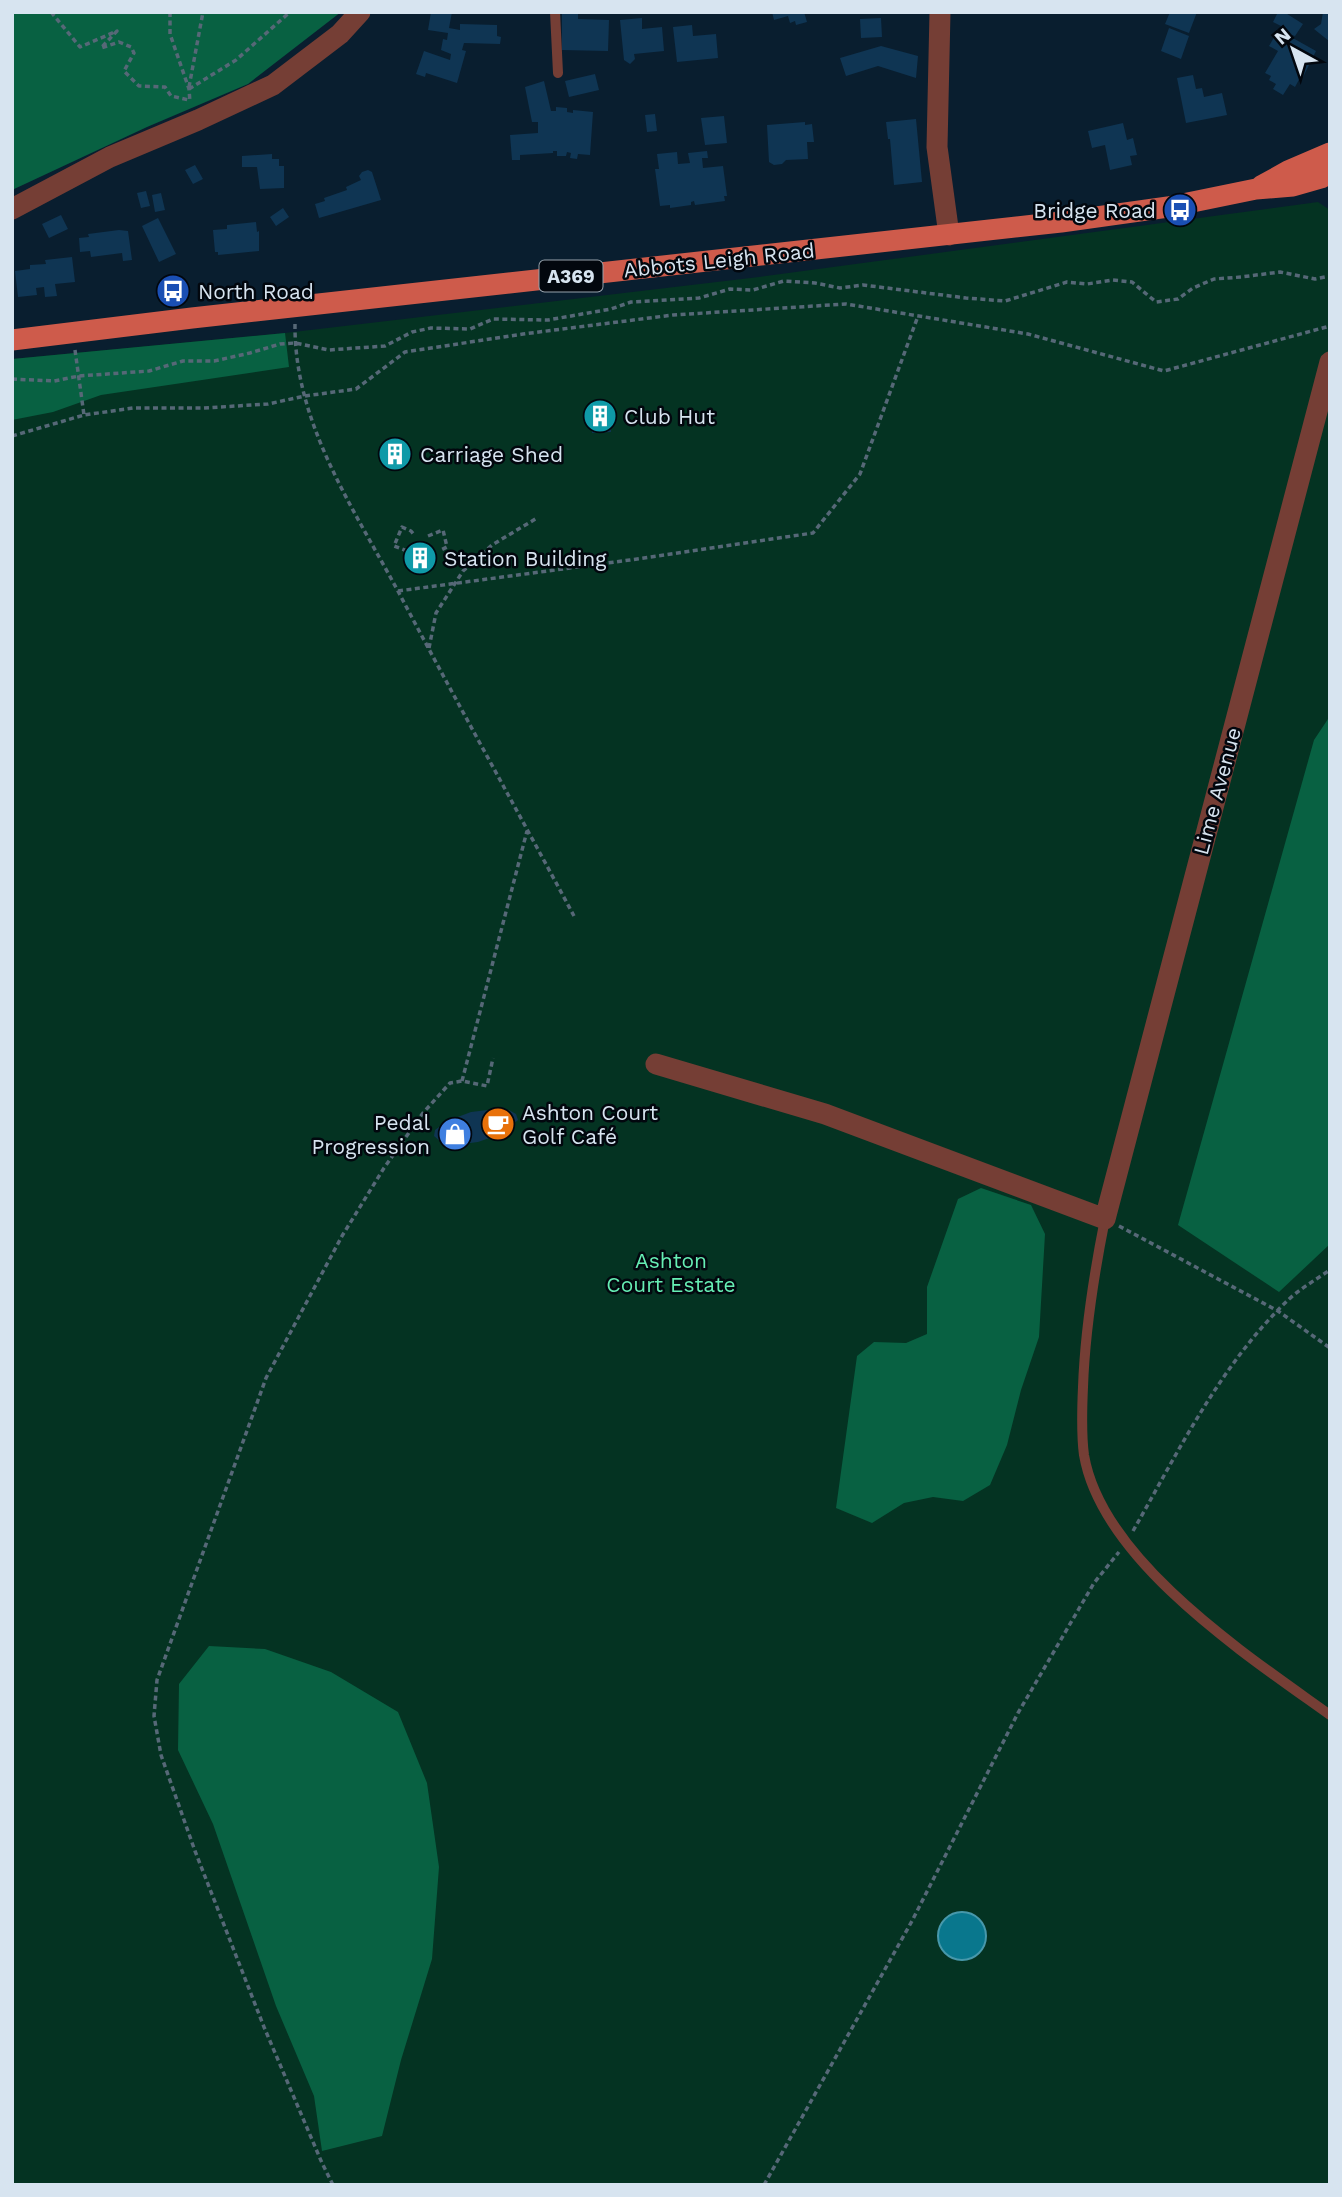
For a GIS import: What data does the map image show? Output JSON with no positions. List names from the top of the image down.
{
  "streets": {
    "main road": ["Abbots Leigh Road", "A369"],
    "street": ["Lime Avenue"]
  },
  "parks": ["Ashton Court Estate"],
  "places": {
    "bus stop": ["Bridge Road", "North Road"],
    "building": ["Club Hut", "Carriage Shed", "Station Building"],
    "cafe": ["Ashton Court Golf Café"],
    "shop": ["Pedal Progression"]
  },
  "north": "top left"
}
